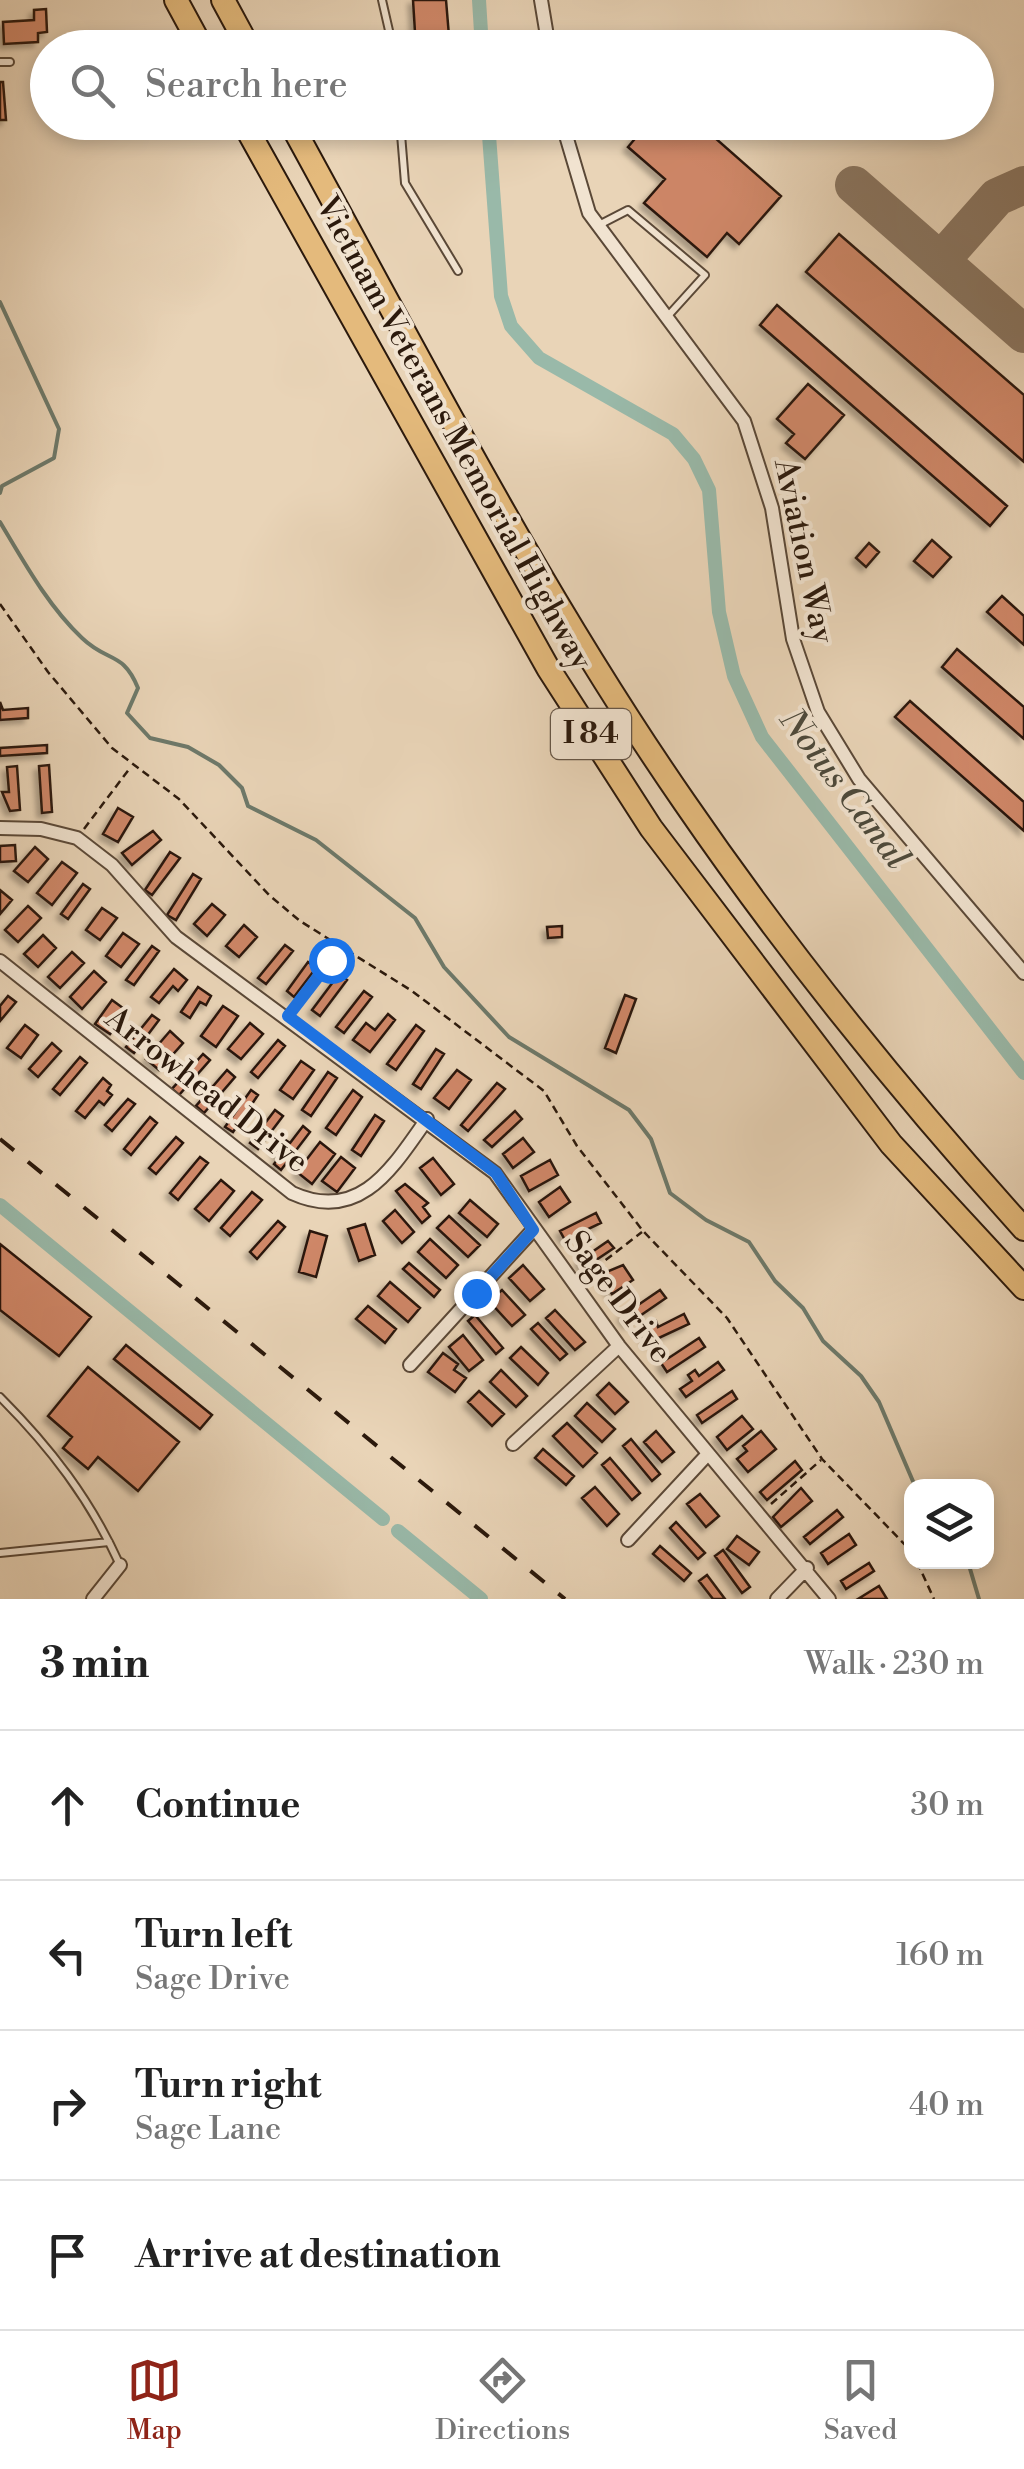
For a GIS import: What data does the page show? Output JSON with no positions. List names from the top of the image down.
{
  "streets": {
    "highway": ["Vietnam Veterans Memorial Highway", "I 84"],
    "street": ["Aviation Way", "Arrowhead Drive", "Sage Drive"]
  },
  "crossings": [
    ["Arrowhead Drive", "Sage Drive"]
  ],
  "water": ["Notus Canal"],
  "page": {
    "search": "Search here",
    "heading": ["3 min", "Walk · 230 m"],
    "list": [
      ["Continue", "30 m"],
      ["Turn left", "Sage Drive", "160 m"],
      ["Turn right", "Sage Lane", "40 m"],
      "Arrive at destination"
    ],
    "nav": ["Map", "Directions", "Saved"]
  }
}
